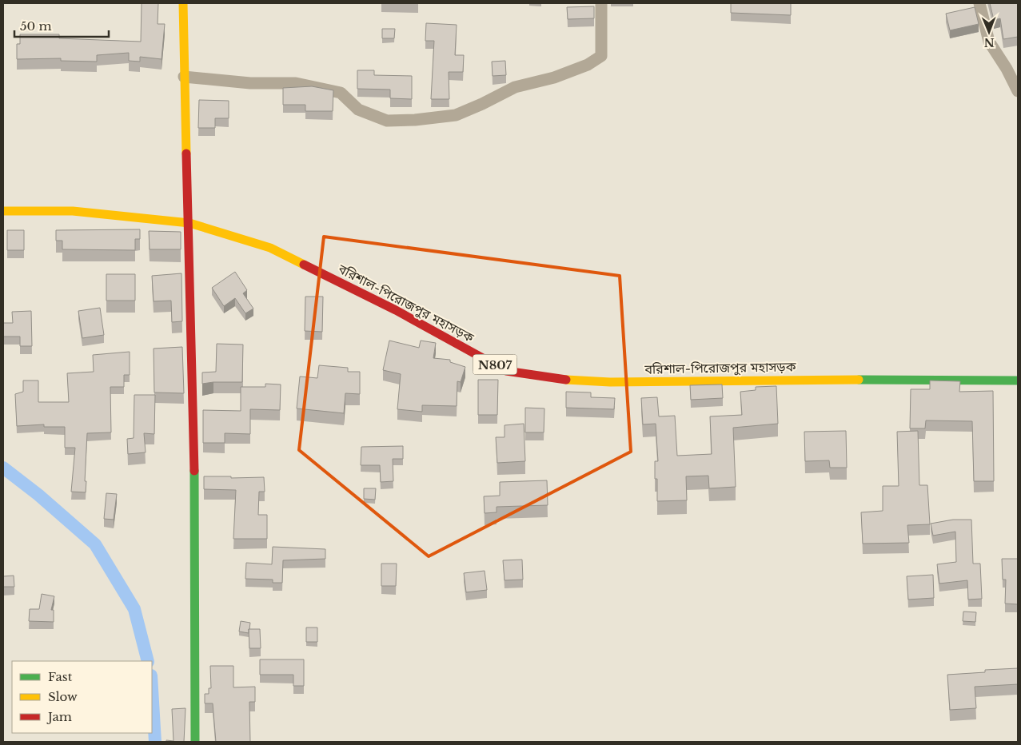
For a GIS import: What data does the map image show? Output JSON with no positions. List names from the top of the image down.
{
  "streets": {
    "main road": ["বরিশাল-পিরোজপুর মহাসড়ক", "N807"]
  },
  "legend": ["Fast", "Slow", "Jam"],
  "scale_bar": "50 m",
  "north": "bottom"
}
